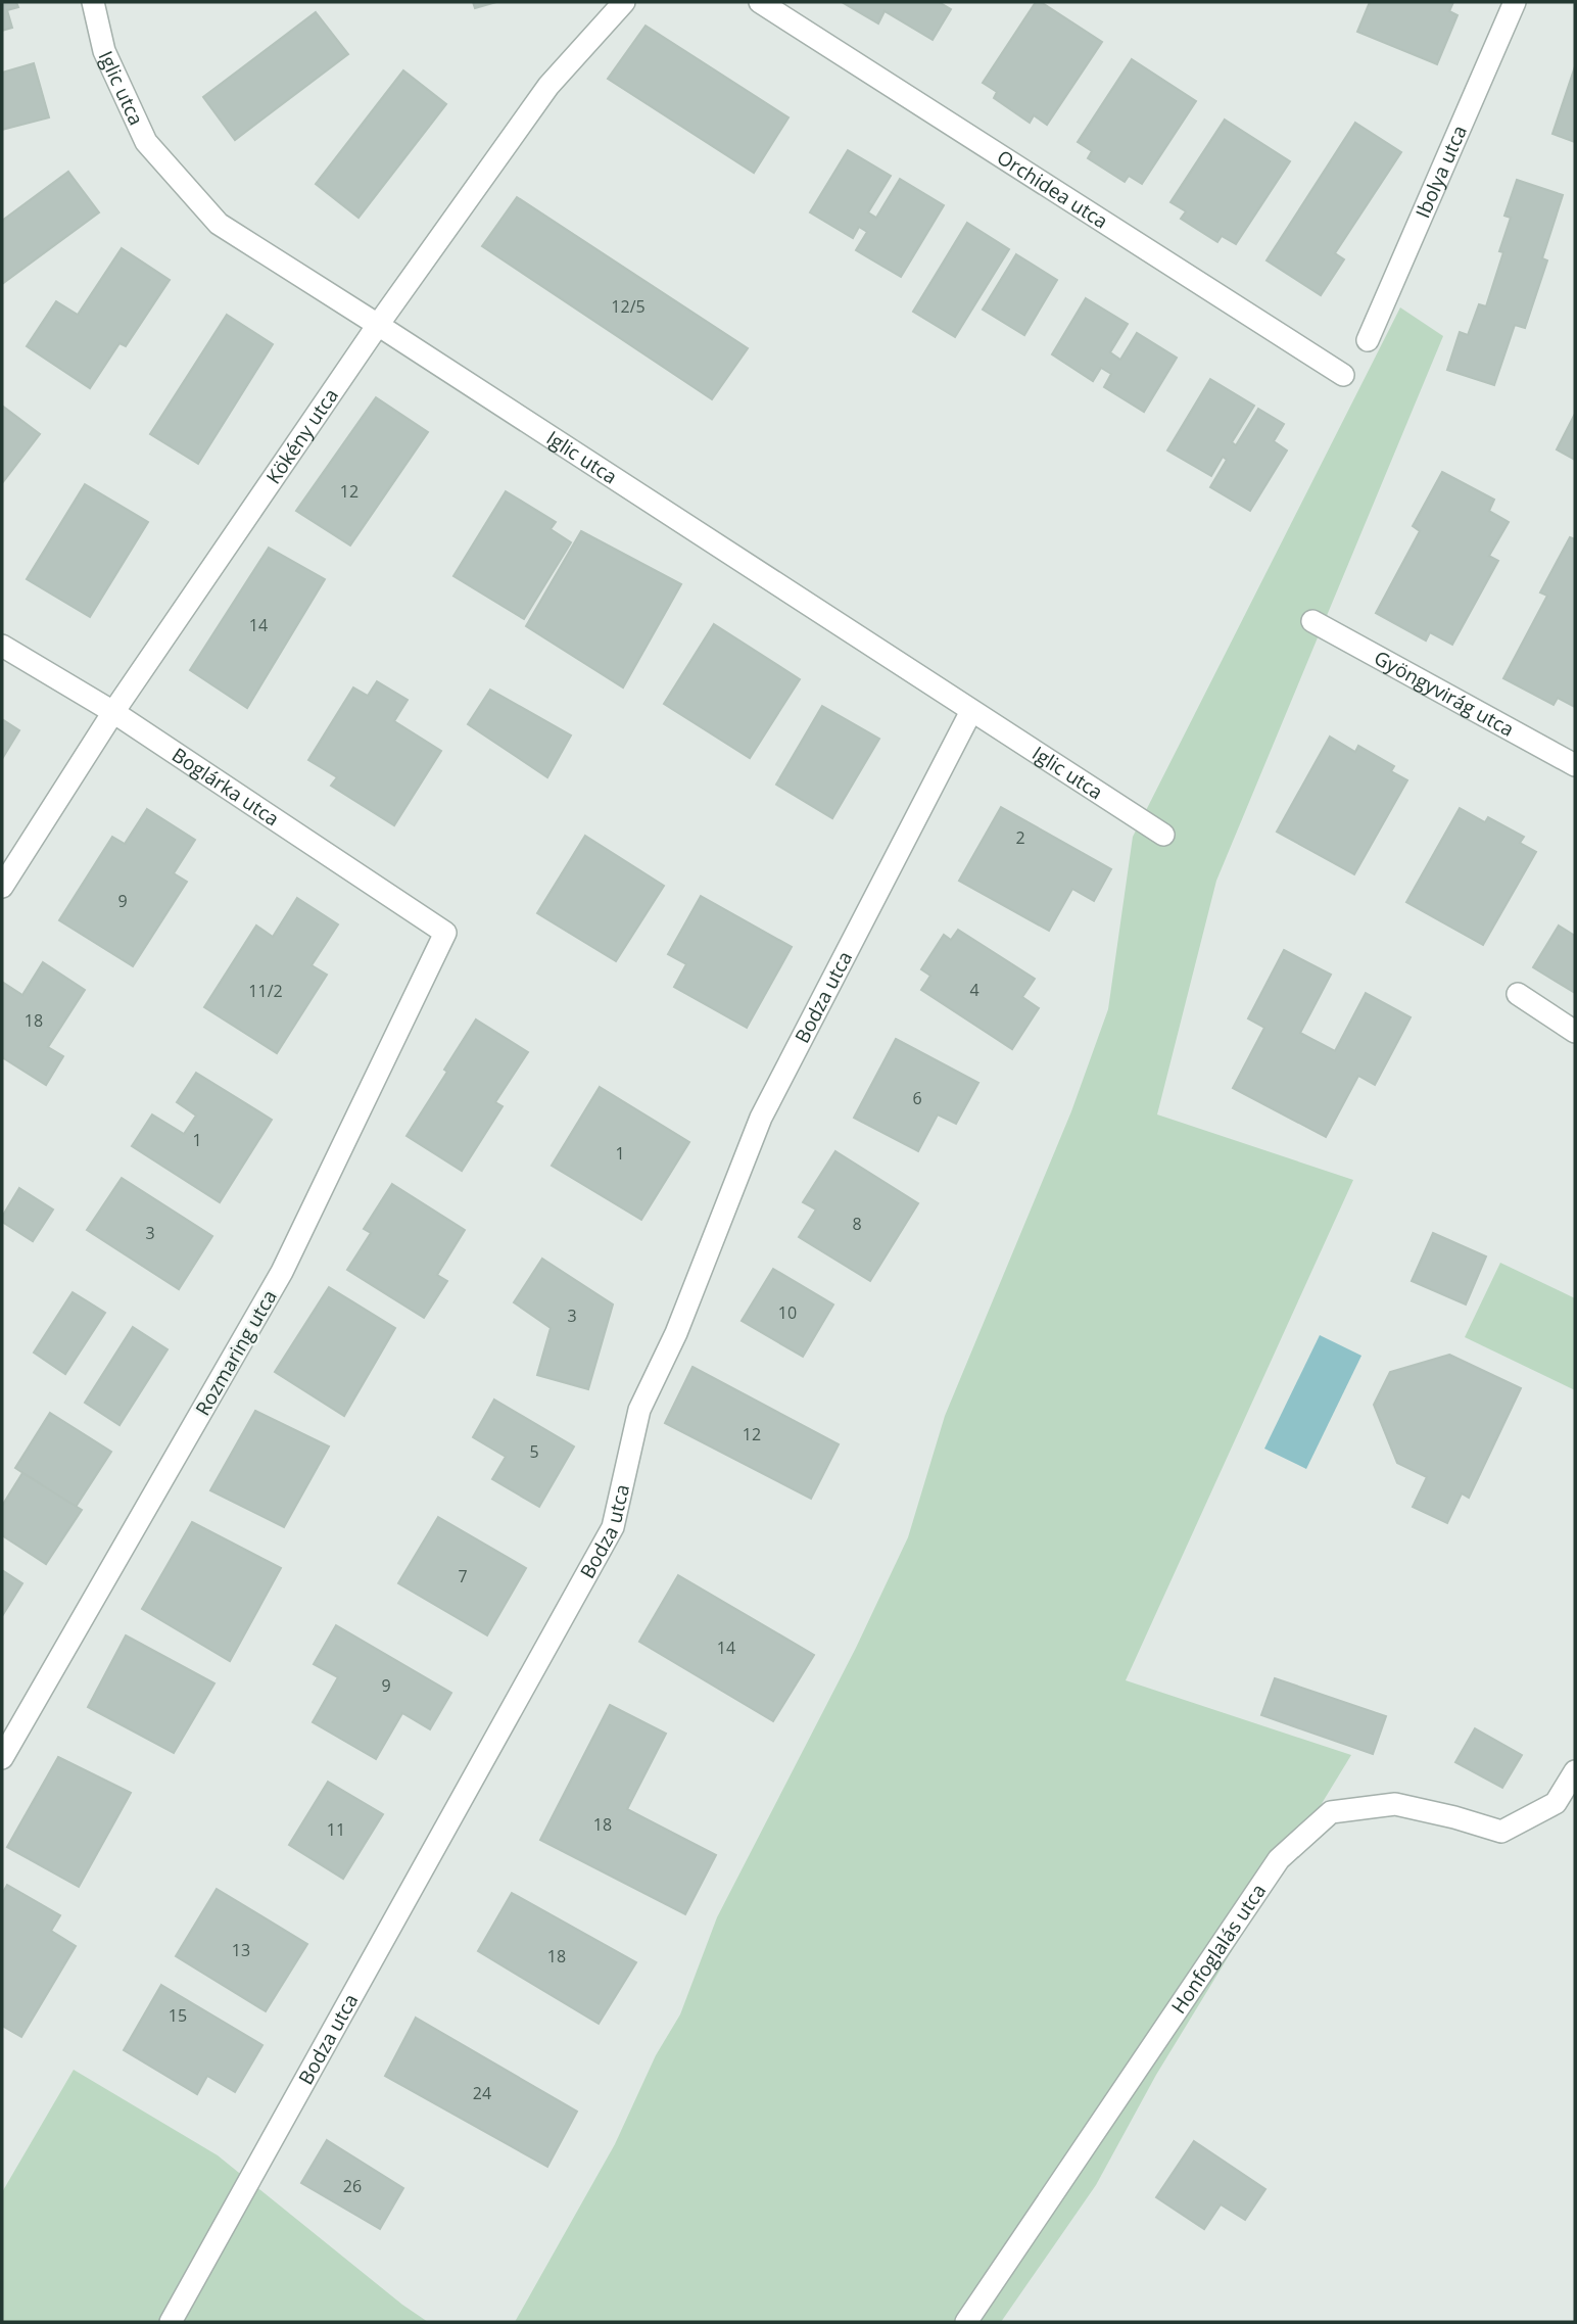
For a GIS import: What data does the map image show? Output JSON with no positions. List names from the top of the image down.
{
  "streets": {
    "street": [
      "Iglic utca",
      "Ibolya utca",
      "Orchidea utca",
      "Kökény utca",
      "Gyöngyvirág utca",
      "Boglárka utca",
      "Bodza utca",
      "Rozmaring utca",
      "Honfoglalás utca"
    ]
  },
  "crossings": [
    ["Iglic utca", "Kökény utca"],
    ["Iglic utca", "Bodza utca"],
    ["Kökény utca", "Boglárka utca"],
    ["Boglárka utca", "Rozmaring utca"]
  ],
  "house_numbers": [
    "12/5",
    "12",
    "14",
    "2",
    "9",
    "4",
    "11/2",
    "18",
    "6",
    "1",
    "1",
    "8",
    "3",
    "10",
    "3",
    "12",
    "5",
    "7",
    "14",
    "9",
    "18",
    "11",
    "13",
    "18",
    "15",
    "24",
    "26"
  ]
}
